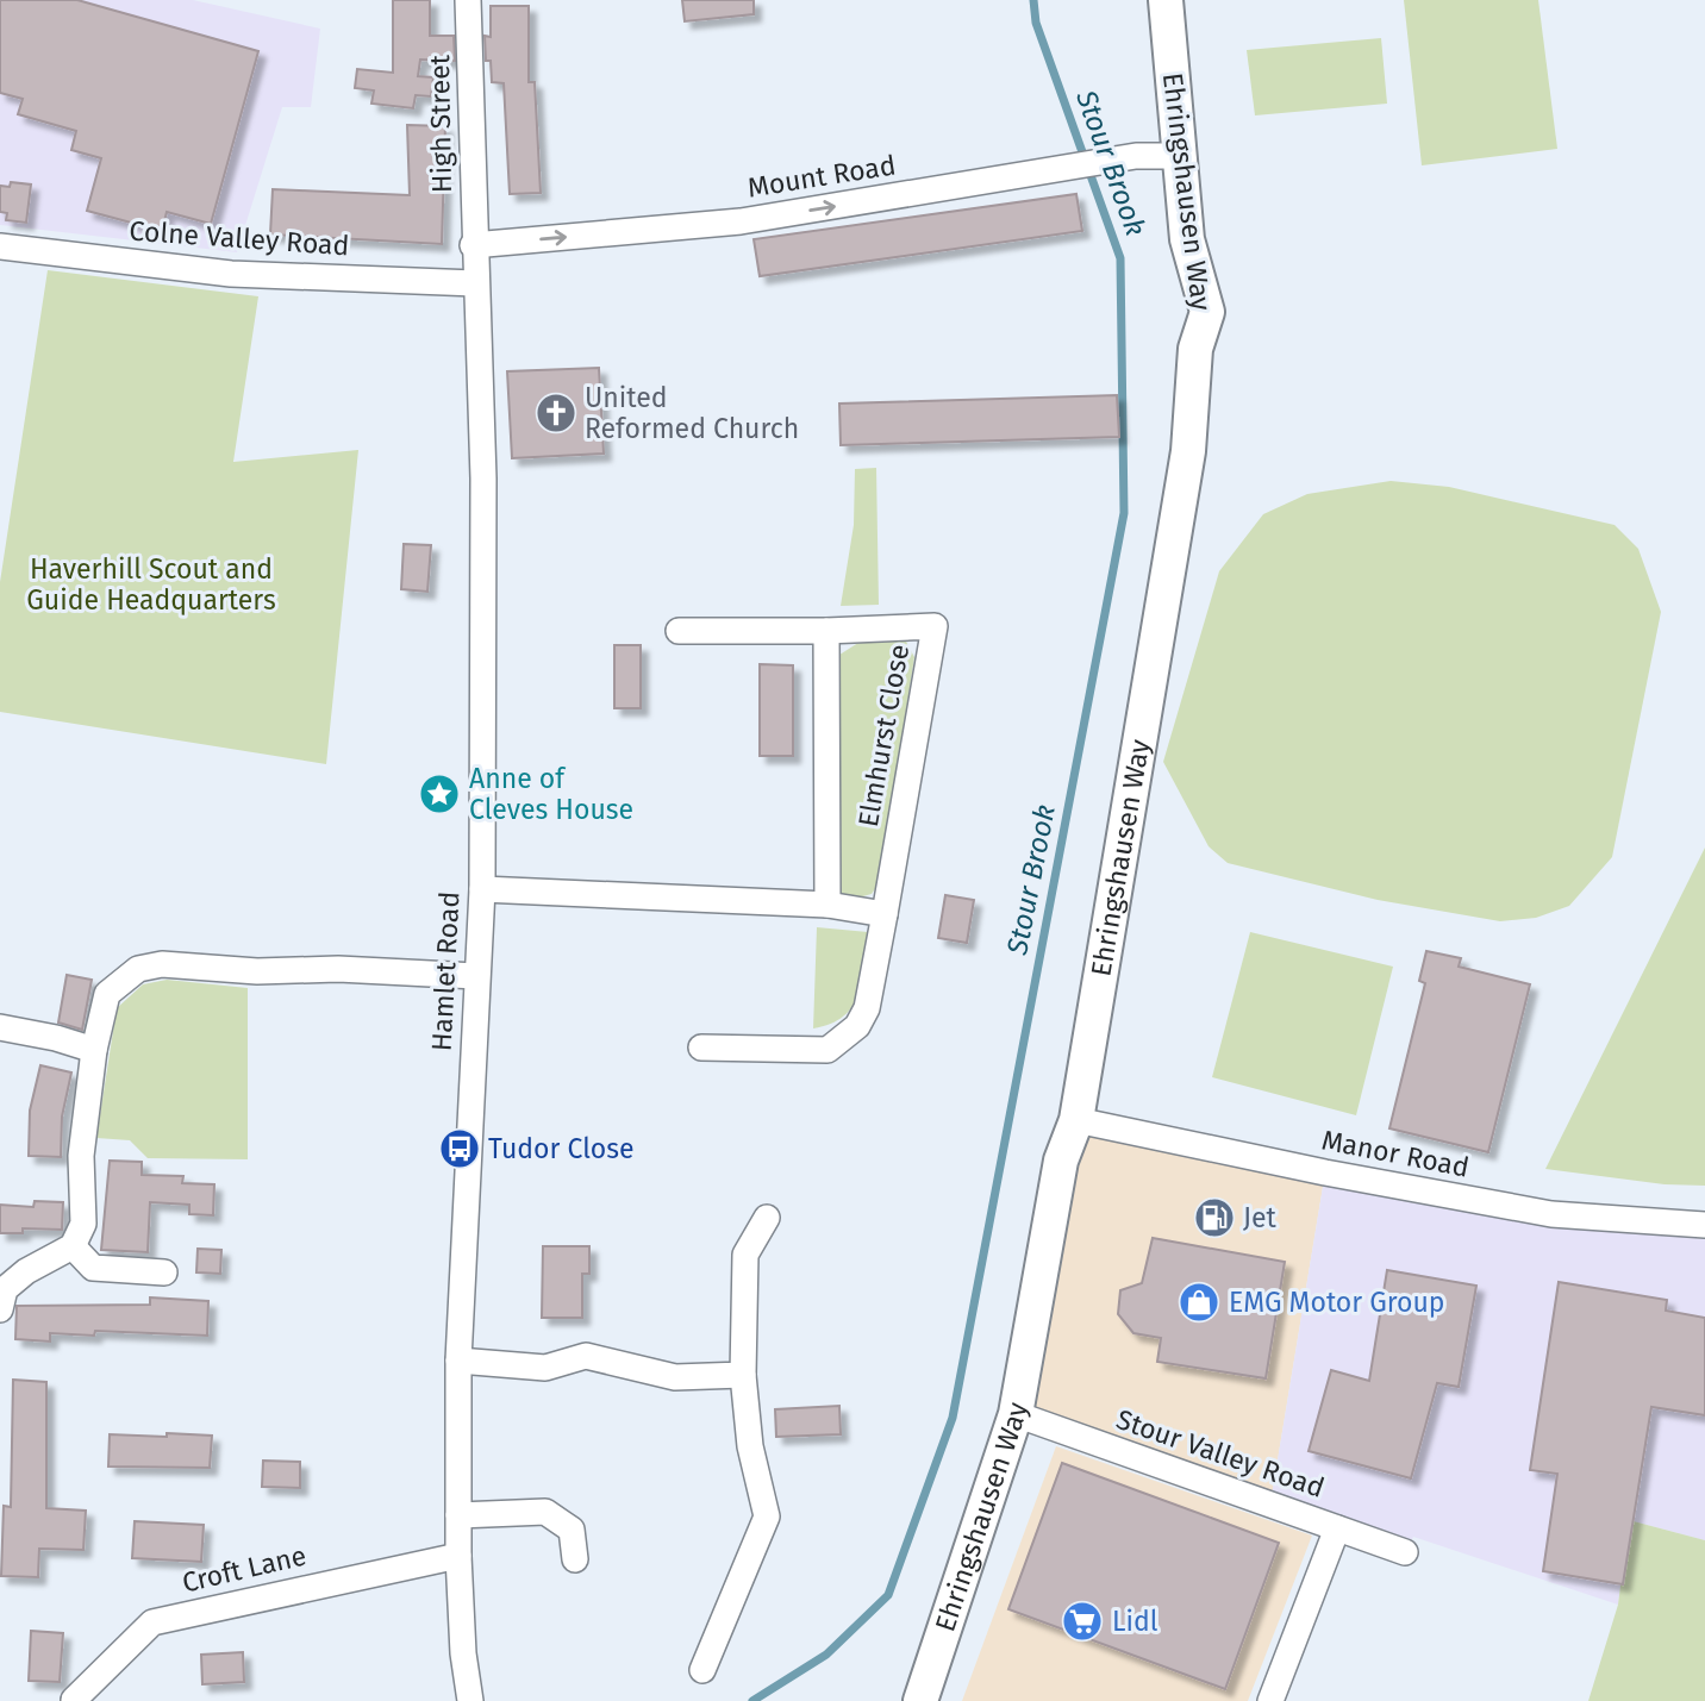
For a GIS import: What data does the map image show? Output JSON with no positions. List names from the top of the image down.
{
  "streets": {
    "main road": ["Ehringshausen Way"],
    "street": [
      "High Street",
      "Mount Road",
      "Colne Valley Road",
      "Elmhurst Close",
      "Hamlet Road",
      "Manor Road",
      "Stour Valley Road",
      "Croft Lane"
    ]
  },
  "crossings": [
    ["High Street", "Mount Road"],
    ["High Street", "Hamlet Road"],
    ["Mount Road", "Ehringshausen Way"],
    ["Mount Road", "Hamlet Road"],
    ["Ehringshausen Way", "Manor Road"],
    ["Ehringshausen Way", "Stour Valley Road"],
    ["Colne Valley Road", "Hamlet Road"],
    ["Hamlet Road", "Croft Lane"]
  ],
  "one_way": ["Mount Road"],
  "water": ["Stour Brook"],
  "parks": ["Haverhill Scout and Guide Headquarters"],
  "places": {
    "church": ["United Reformed Church"],
    "place": ["Anne of Cleves House"],
    "bus stop": ["Tudor Close"],
    "fuel station": ["Jet"],
    "shop": ["EMG Motor Group"],
    "supermarket": ["Lidl"]
  }
}
